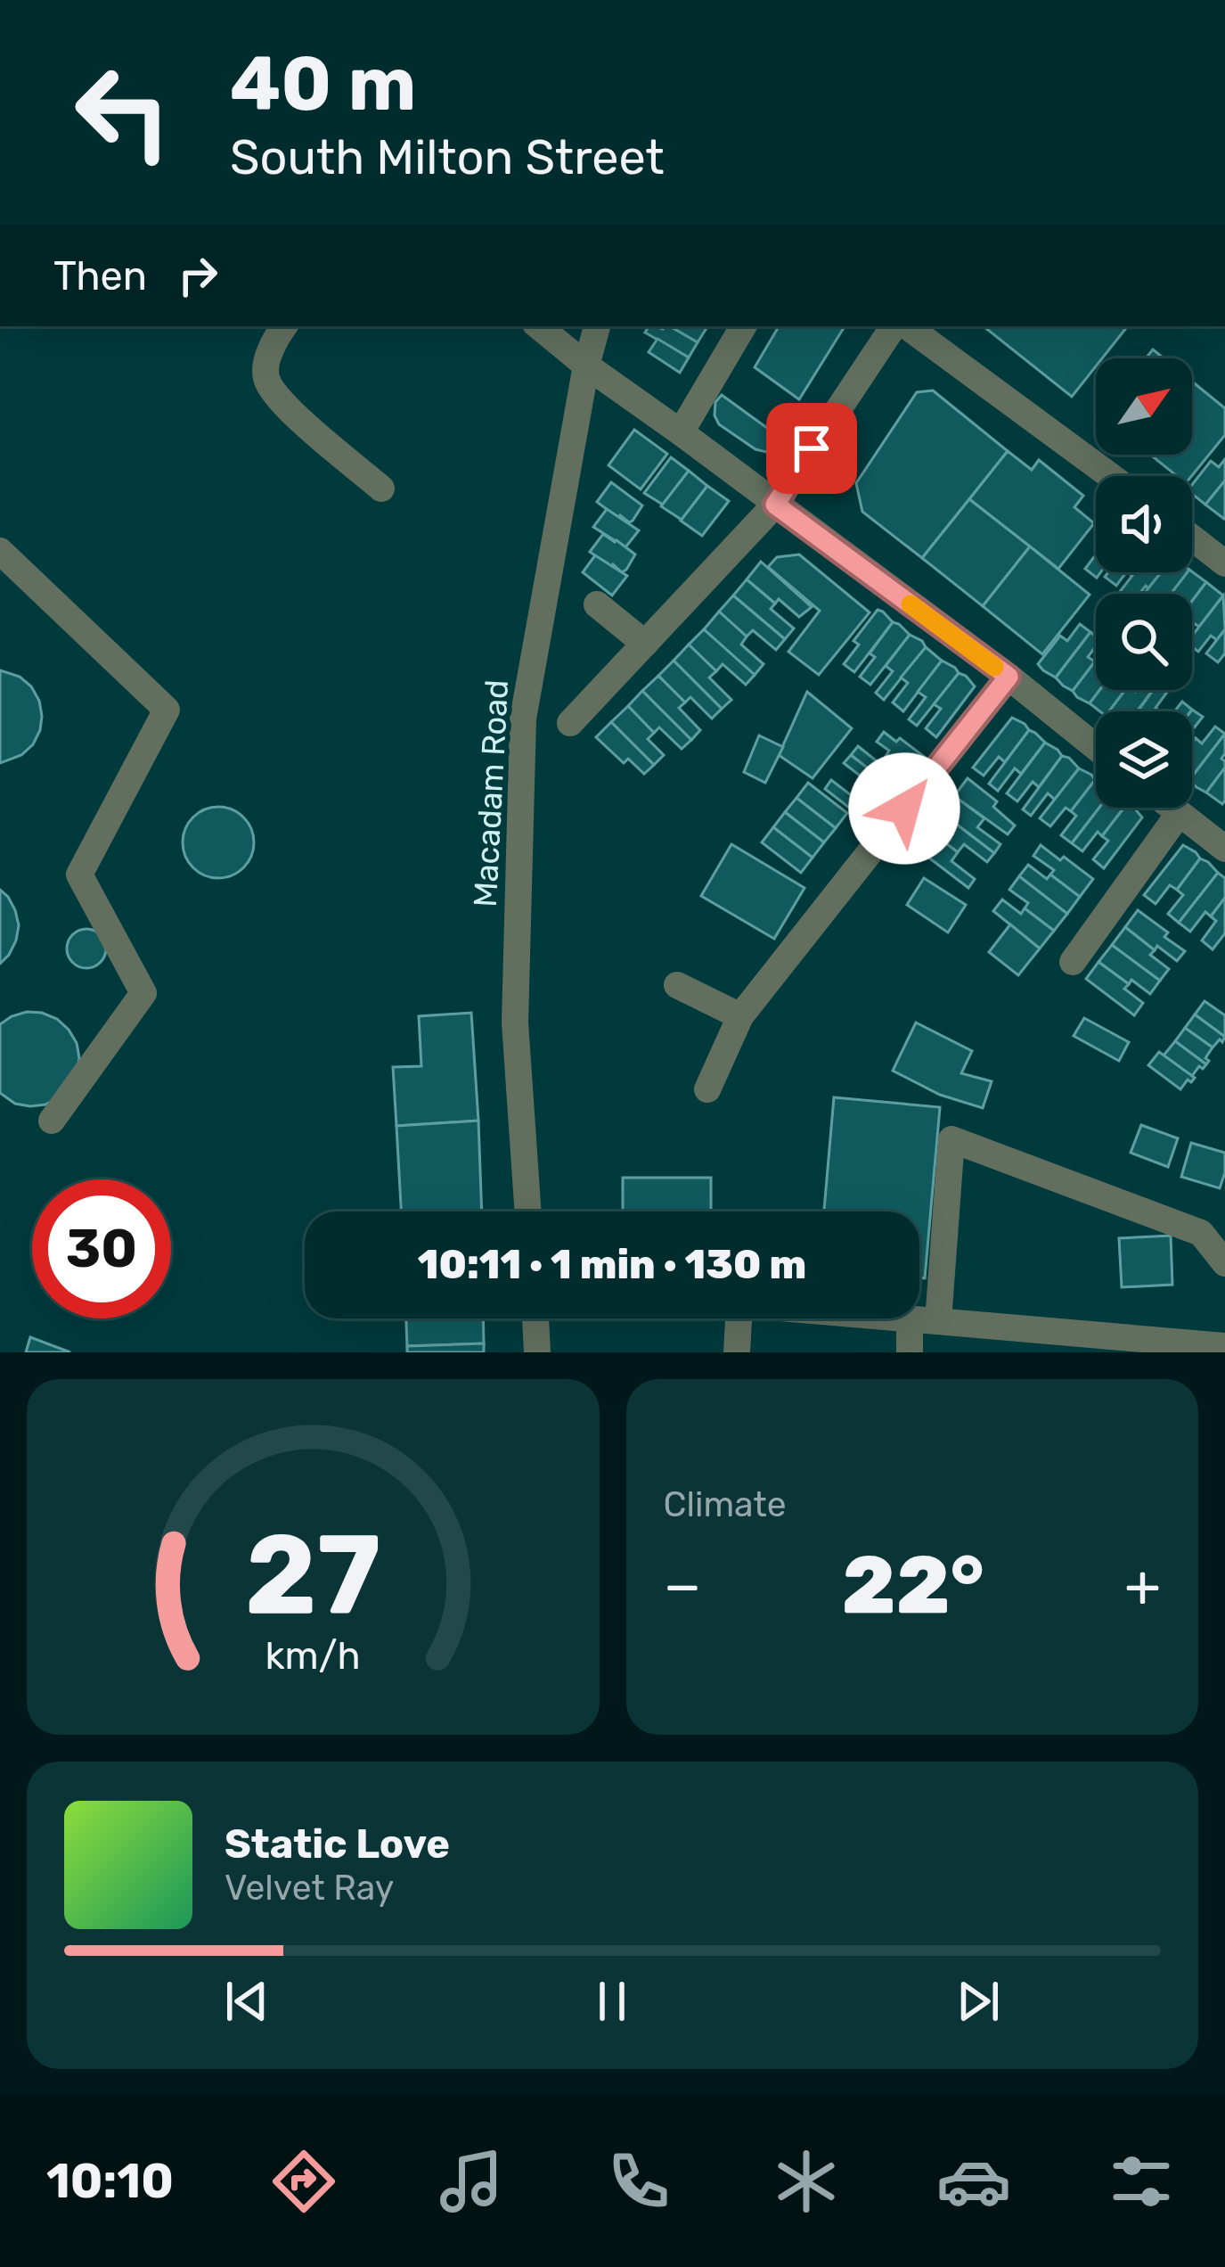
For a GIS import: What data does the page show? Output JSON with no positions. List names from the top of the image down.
{
  "streets": {
    "street": ["Macadam Road"]
  },
  "north": "top right",
  "page": {
    "turn": ["40 m", "South Milton Street"],
    "then": "Then",
    "limit": "30",
    "trip": "10:11 · 1 min · 130 m",
    "tile": "Climate",
    "heat": ["−", "22°", "+"],
    "song": ["Static Love", "Velvet Ray"],
    "tabs": "10:10",
    "gauge": ["27", "km/h"]
  }
}
